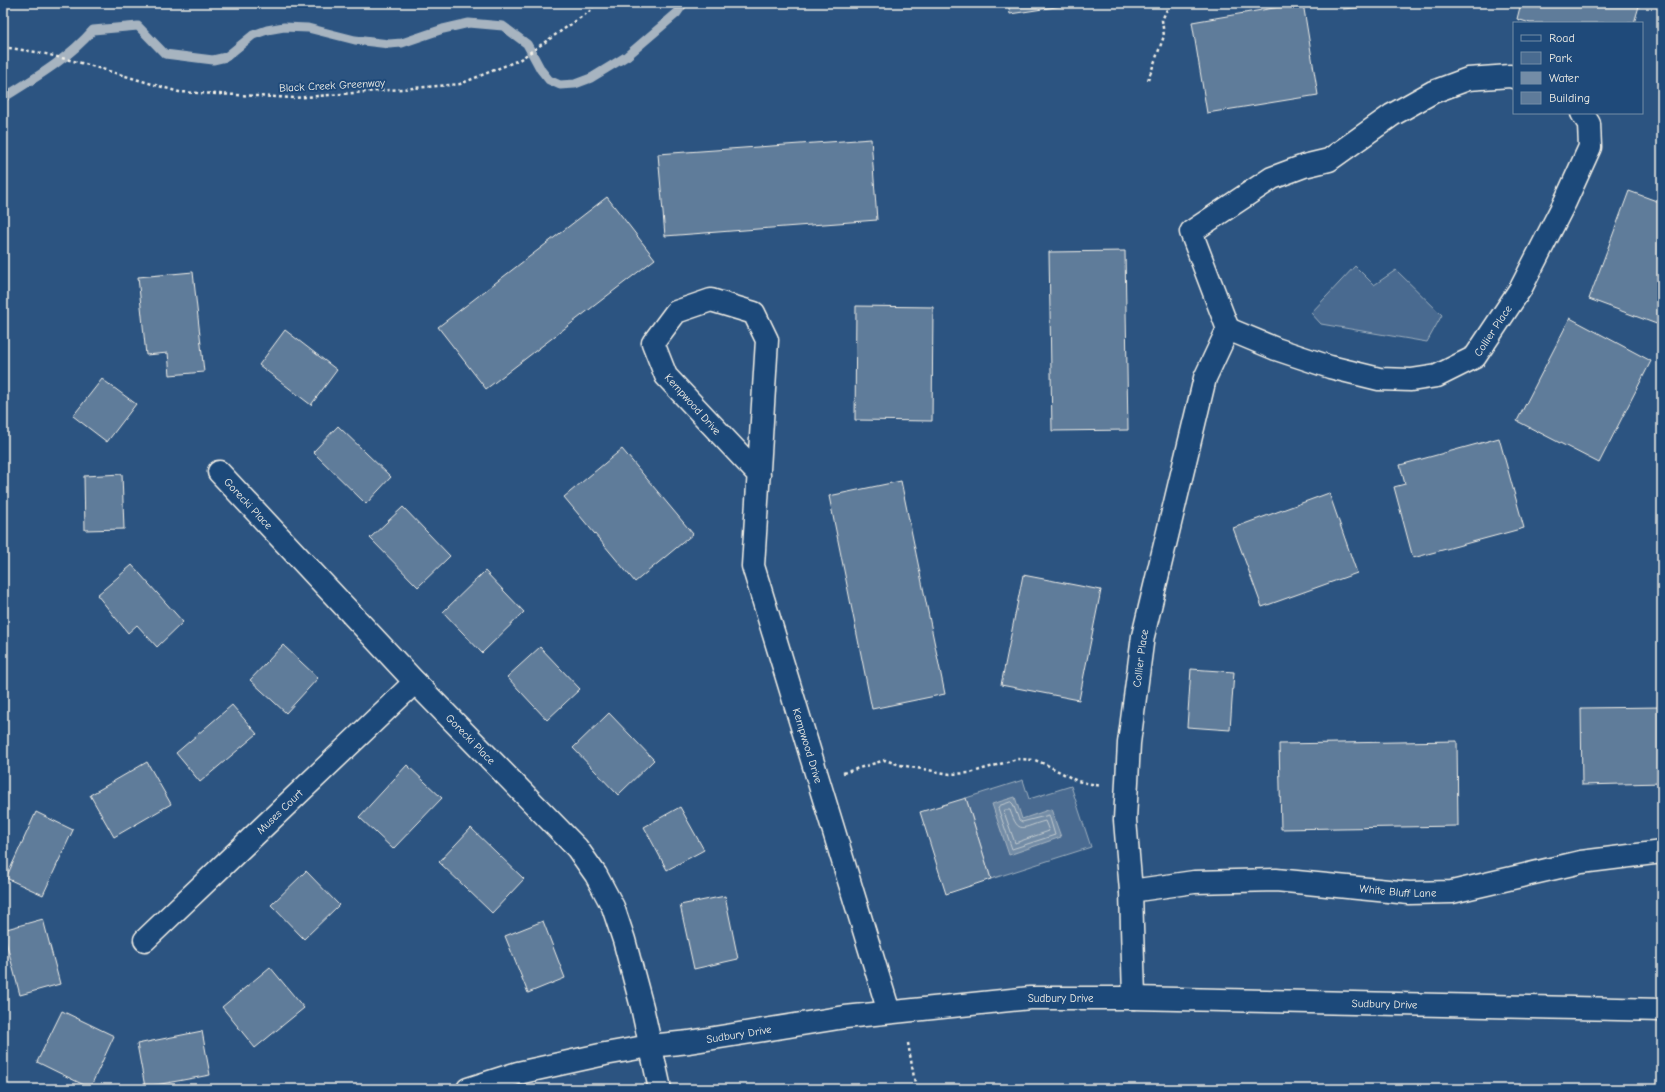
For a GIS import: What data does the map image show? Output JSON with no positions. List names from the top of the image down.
{
  "streets": {
    "street": [
      "Collier Place",
      "Kempwood Drive",
      "Gorecki Place",
      "Muses Court",
      "White Bluff Lane",
      "Sudbury Drive"
    ],
    "path": ["Black Creek Greenway"]
  },
  "crossings": [
    ["Collier Place", "White Bluff Lane"],
    ["Collier Place", "Sudbury Drive"],
    ["Kempwood Drive", "Sudbury Drive"],
    ["Gorecki Place", "Muses Court"],
    ["Gorecki Place", "Sudbury Drive"]
  ],
  "legend": [
    "Road",
    "Park",
    "Water",
    "Building"
  ]
}
